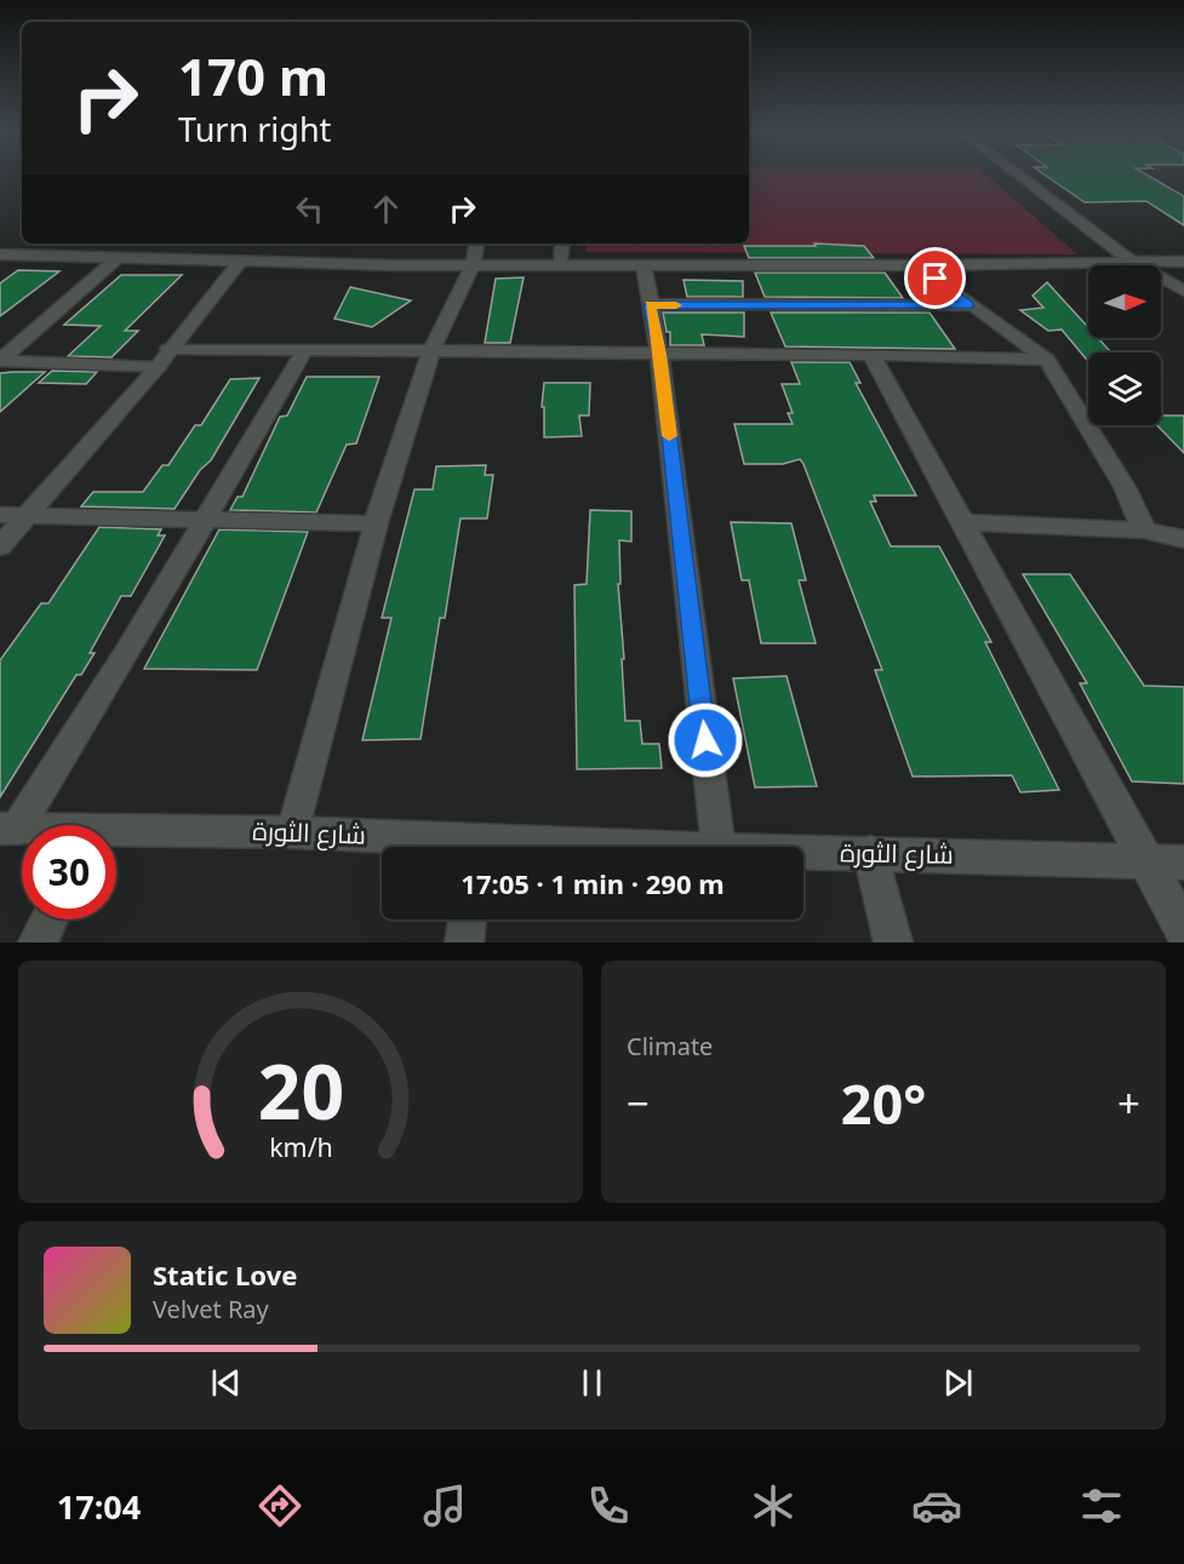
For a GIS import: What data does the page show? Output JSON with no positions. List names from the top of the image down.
{
  "streets": {
    "street": ["شارع الثورة"]
  },
  "north": "right",
  "page": {
    "turn": ["170 m", "Turn right"],
    "limit": "30",
    "trip": "17:05 · 1 min · 290 m",
    "tile": "Climate",
    "heat": ["−", "20°", "+"],
    "song": ["Static Love", "Velvet Ray"],
    "tabs": "17:04",
    "gauge": ["20", "km/h"]
  }
}
